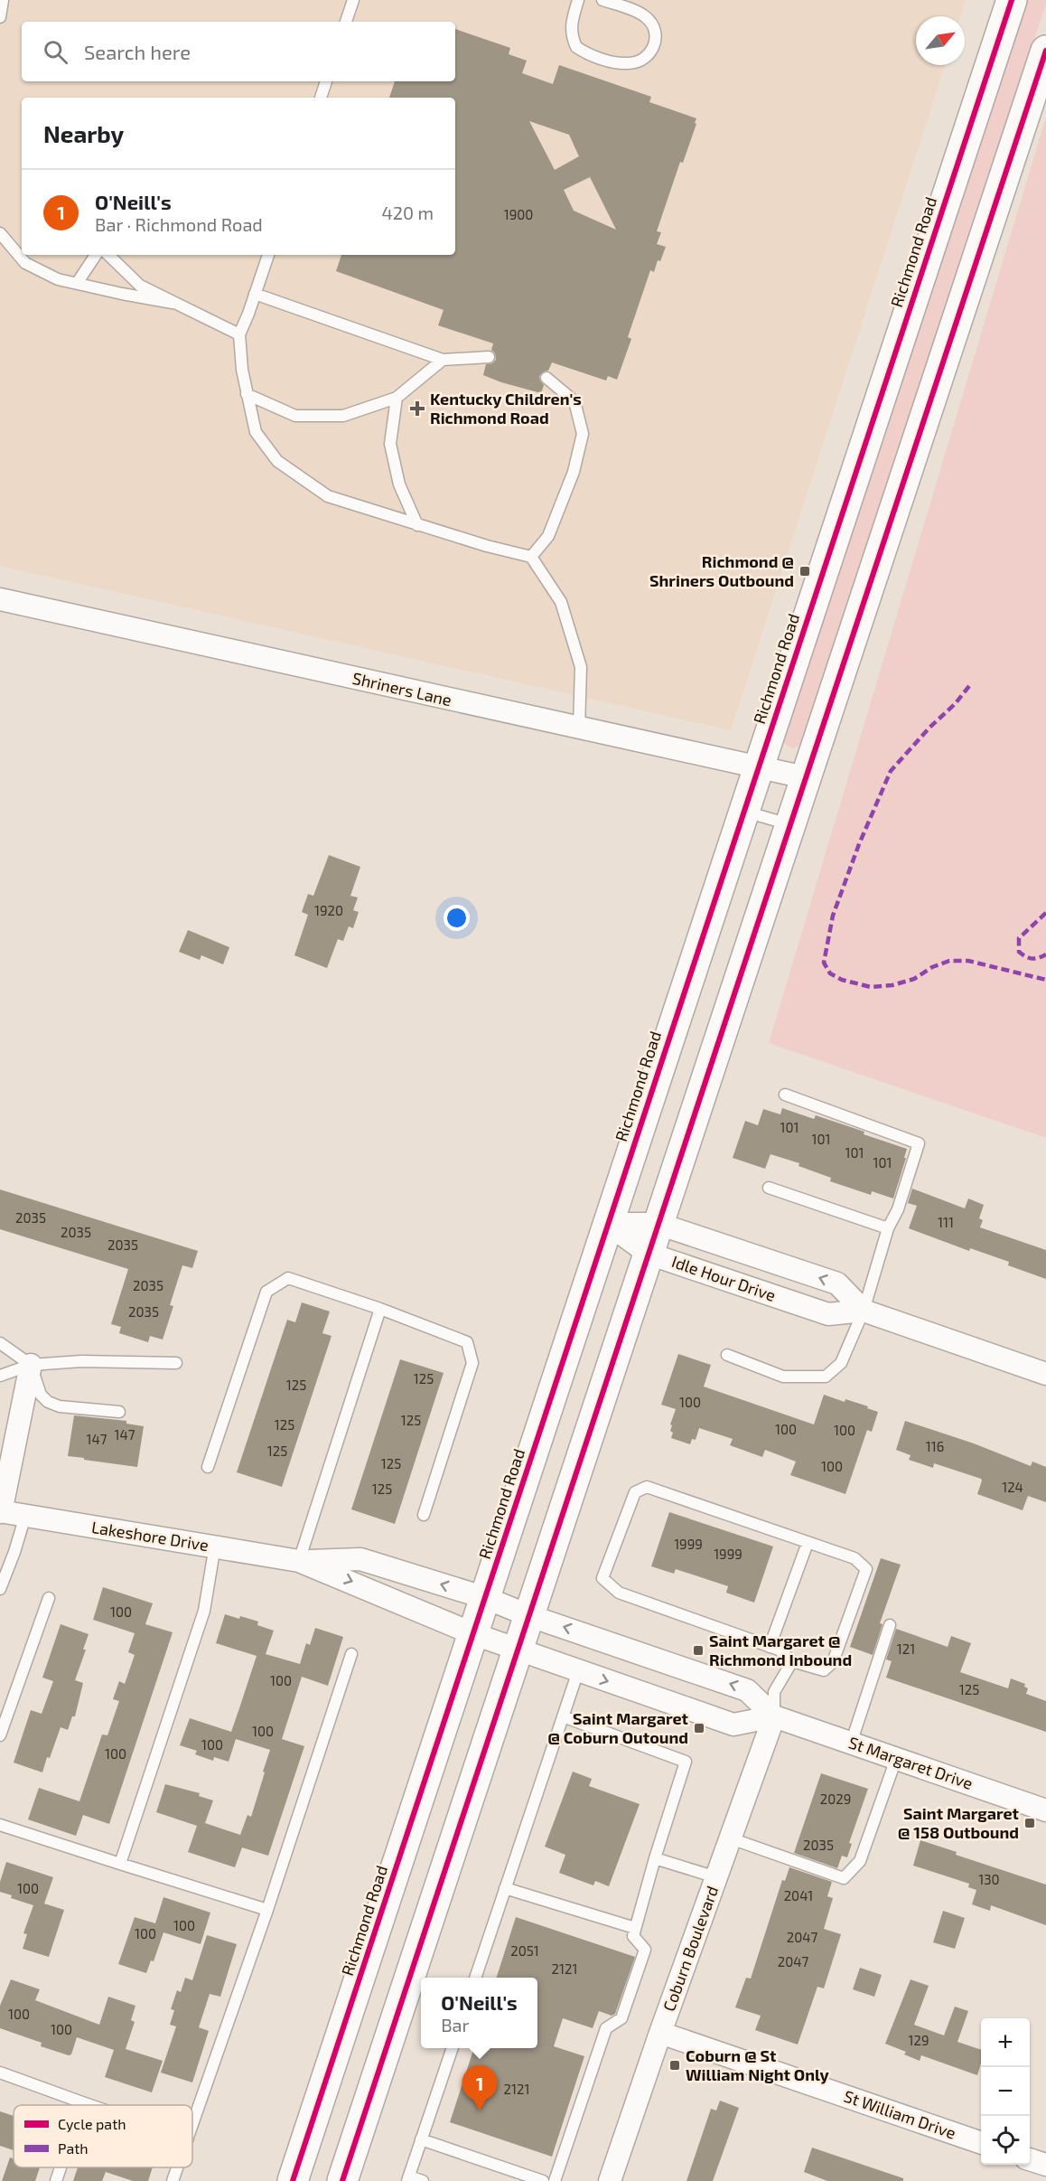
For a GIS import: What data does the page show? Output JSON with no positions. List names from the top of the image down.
{
  "streets": {
    "main road": ["Richmond Road"],
    "street": [
      "Shriners Lane",
      "Idle Hour Drive",
      "Lakeshore Drive",
      "St Margaret Drive",
      "Coburn Boulevard",
      "St William Drive"
    ]
  },
  "crossings": [
    ["Richmond Road", "Shriners Lane"],
    ["Richmond Road", "Idle Hour Drive"],
    ["Richmond Road", "Lakeshore Drive"],
    ["Lakeshore Drive", "St Margaret Drive"],
    ["St Margaret Drive", "Coburn Boulevard"],
    ["Coburn Boulevard", "St William Drive"]
  ],
  "places": {
    "health": ["Kentucky Children's Richmond Road"],
    "transit": [
      "Richmond @ Shriners Outbound",
      "Saint Margaret @ Richmond Inbound",
      "Saint Margaret @ Coburn Outound",
      "Saint Margaret @ 158 Outbound",
      "Coburn @ St William Night Only"
    ]
  },
  "house_numbers": [
    "1900",
    "1920",
    "101",
    "101",
    "101",
    "101",
    "2035",
    "111",
    "2035",
    "2035",
    "2035",
    "2035",
    "125",
    "125",
    "100",
    "125",
    "125",
    "100",
    "100",
    "147",
    "147",
    "116",
    "125",
    "125",
    "100",
    "124",
    "125",
    "1999",
    "1999",
    "100",
    "121",
    "100",
    "125",
    "100",
    "100",
    "100",
    "2029",
    "2035",
    "130",
    "100",
    "2041",
    "100",
    "100",
    "2047",
    "2051",
    "2047",
    "2121",
    "100",
    "100",
    "129",
    "2121"
  ],
  "legend": ["Cycle path", "Path"],
  "north": "top right",
  "page": {
    "search": "Search here",
    "heading": "Nearby",
    "list": [
      {
        "mark": "1",
        "name": "O'Neill's",
        "note": "Bar · Richmond Road",
        "value": "420 m"
      }
    ],
    "popup": ["O'Neill's", "Bar"],
    "map_buttons": ["+", "−"],
    "pins": "1"
  }
}
